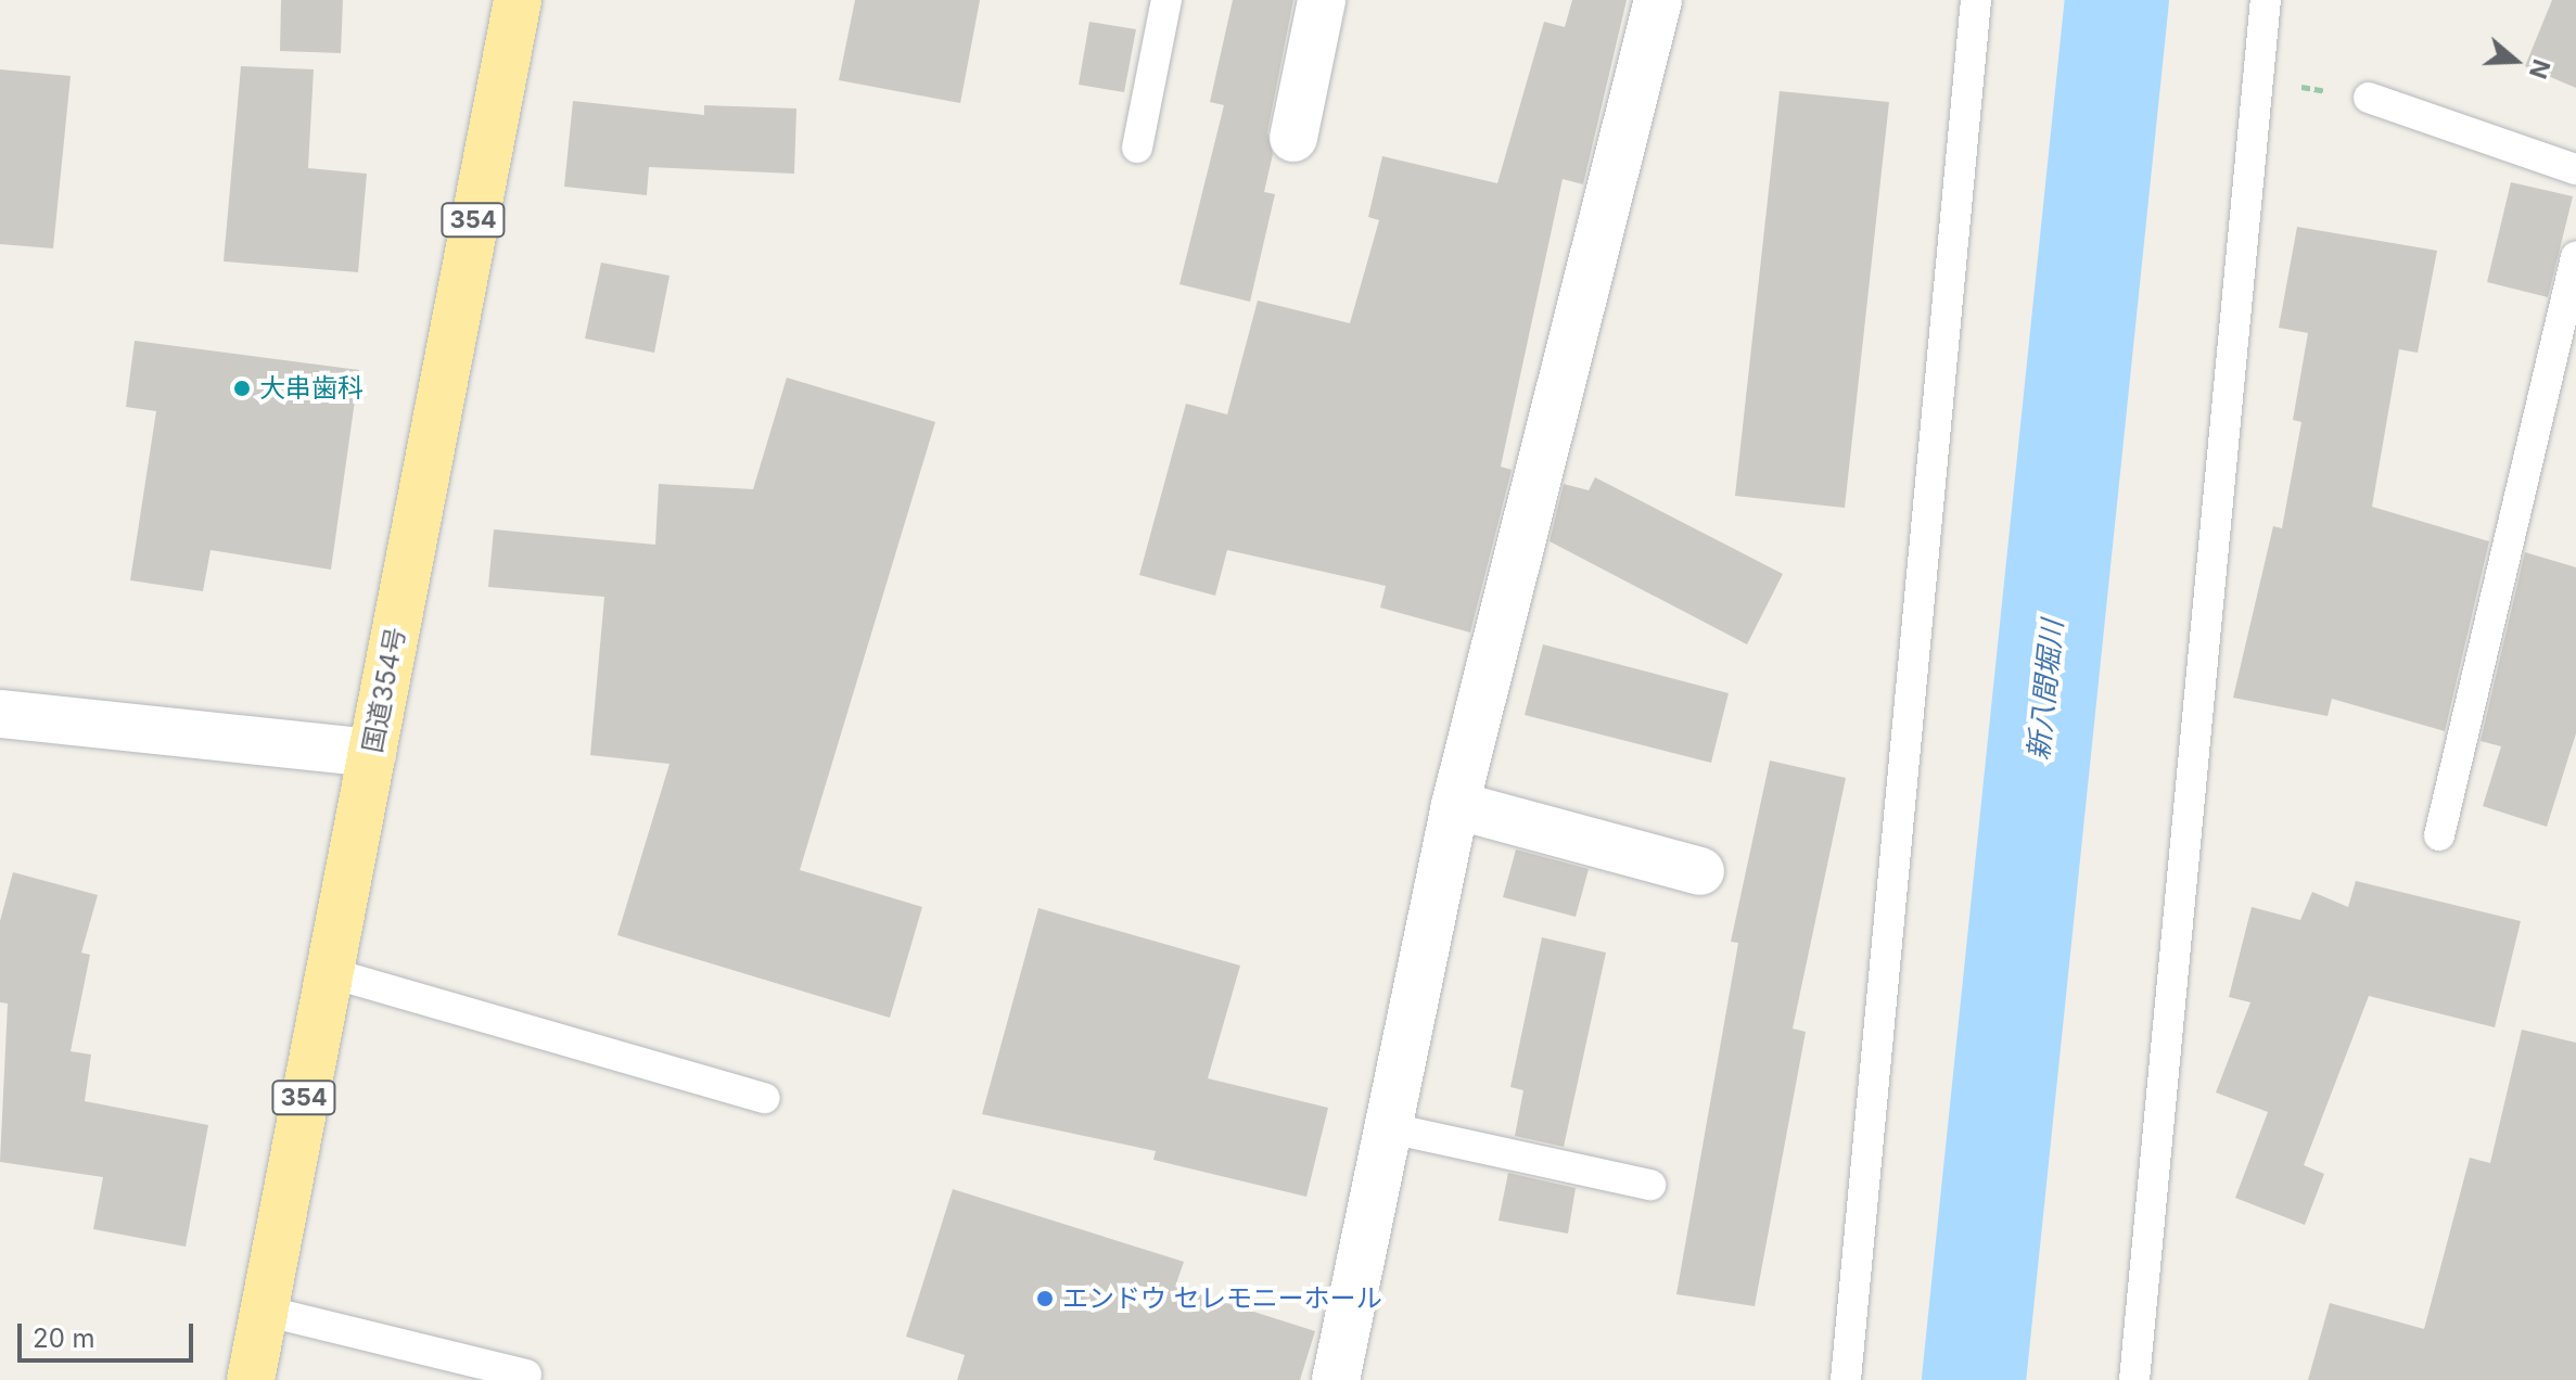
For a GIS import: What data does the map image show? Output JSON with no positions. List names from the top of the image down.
{
  "streets": {
    "highway": ["354", "国道354号"]
  },
  "water": ["新八間堀川"],
  "places": ["大串歯科", "エンドウ セレモニーホール"],
  "scale_bar": "20 m",
  "north": "right"
}
